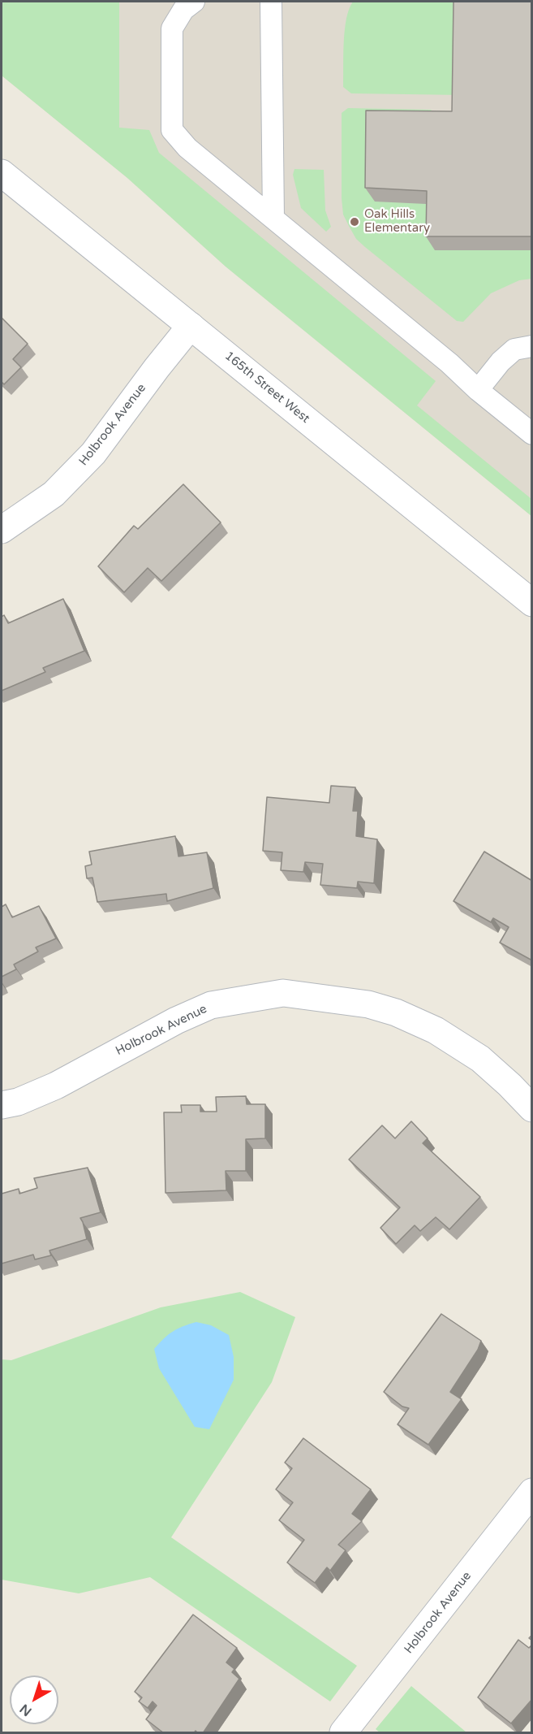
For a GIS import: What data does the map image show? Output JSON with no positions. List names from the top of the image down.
{
  "streets": {
    "street": ["165th Street West", "Holbrook Avenue"]
  },
  "crossings": [
    ["165th Street West", "Holbrook Avenue"]
  ],
  "places": ["Oak Hills Elementary"],
  "north": "bottom left"
}
